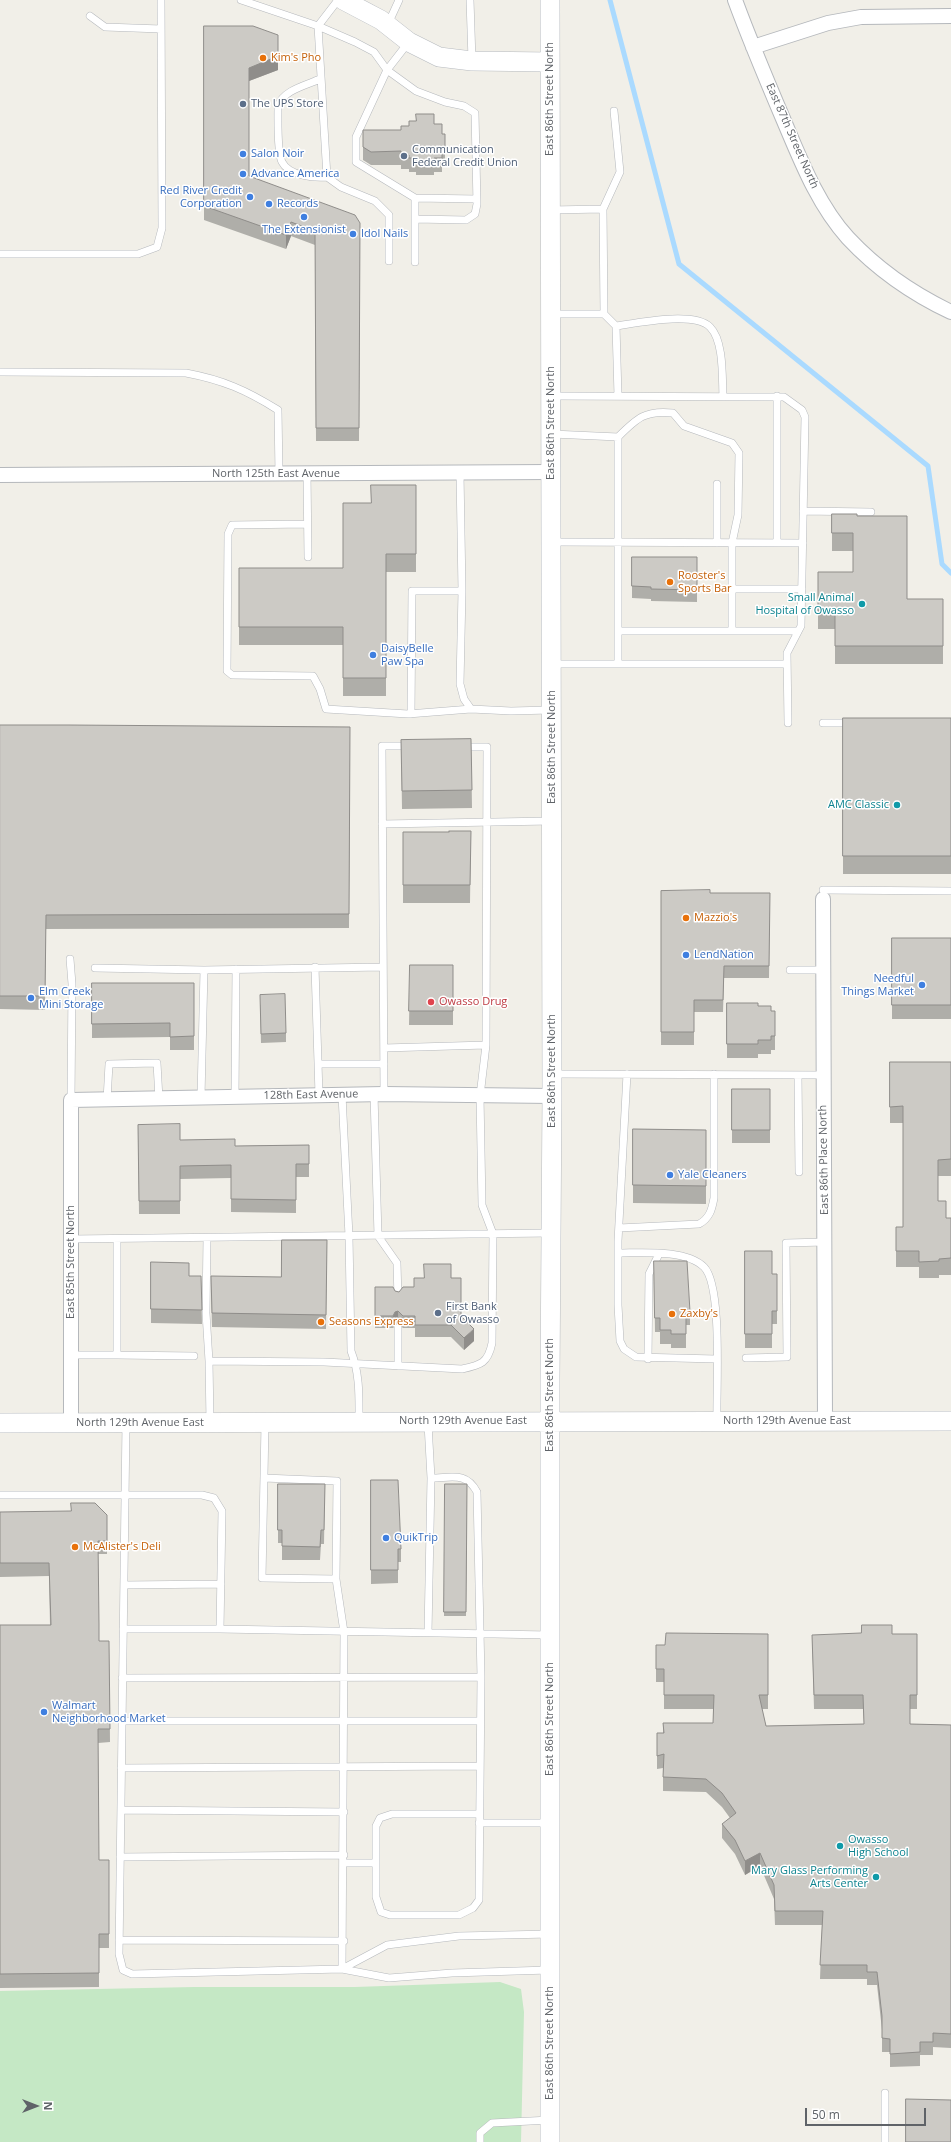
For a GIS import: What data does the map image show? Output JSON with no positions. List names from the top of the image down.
{
  "streets": {
    "main road": ["East 86th Street North", "North 129th Avenue East"],
    "street": [
      "East 87th Street North",
      "North 125th East Avenue",
      "128th East Avenue",
      "East 86th Place North",
      "East 85th Street North"
    ]
  },
  "crossings": [
    ["East 86th Street North", "North 125th East Avenue"],
    ["East 86th Street North", "128th East Avenue"],
    ["East 86th Street North", "North 129th Avenue East"],
    ["128th East Avenue", "East 85th Street North"],
    ["East 86th Place North", "North 129th Avenue East"],
    ["East 85th Street North", "North 129th Avenue East"]
  ],
  "places": [
    "Kim's Pho",
    "The UPS Store",
    "Salon Noir",
    "Communication Federal Credit Union",
    "Advance America",
    "Red River Credit Corporation",
    "Records",
    "The Extensionist",
    "Idol Nails",
    "Rooster's Sports Bar",
    "Small Animal Hospital of Owasso",
    "DaisyBelle Paw Spa",
    "AMC Classic",
    "Mazzio's",
    "LendNation",
    "Needful Things Market",
    "Elm Creek Mini Storage",
    "Owasso Drug",
    "Yale Cleaners",
    "First Bank of Owasso",
    "Zaxby's",
    "Seasons Express",
    "QuikTrip",
    "McAlister's Deli",
    "Walmart Neighborhood Market",
    "Owasso High School",
    "Mary Glass Performing Arts Center"
  ],
  "scale_bar": "50 m",
  "north": "right"
}
